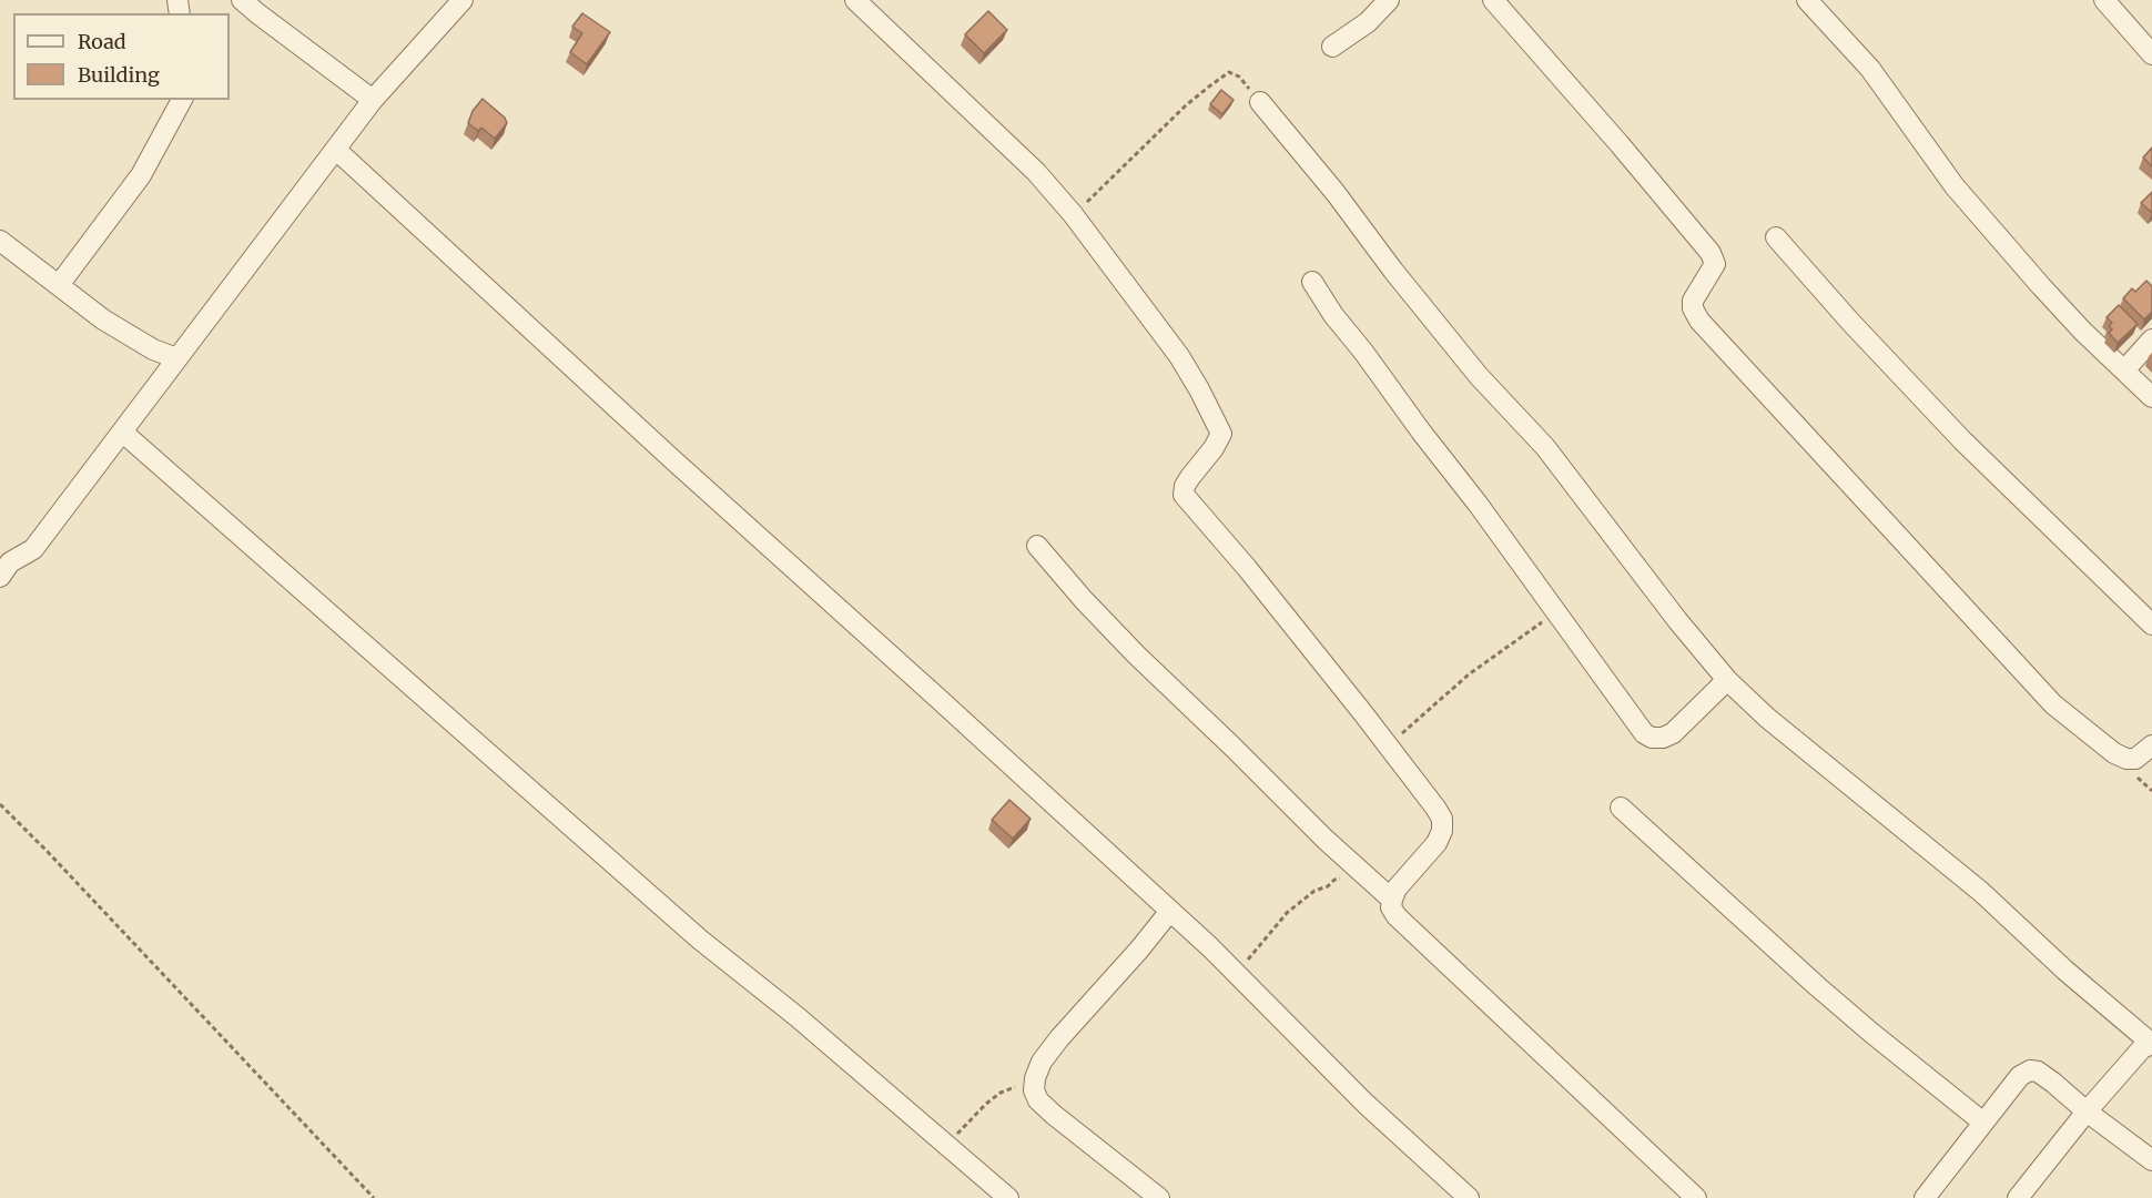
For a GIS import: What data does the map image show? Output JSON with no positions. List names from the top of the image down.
{
  "legend": ["Road", "Building"]
}
